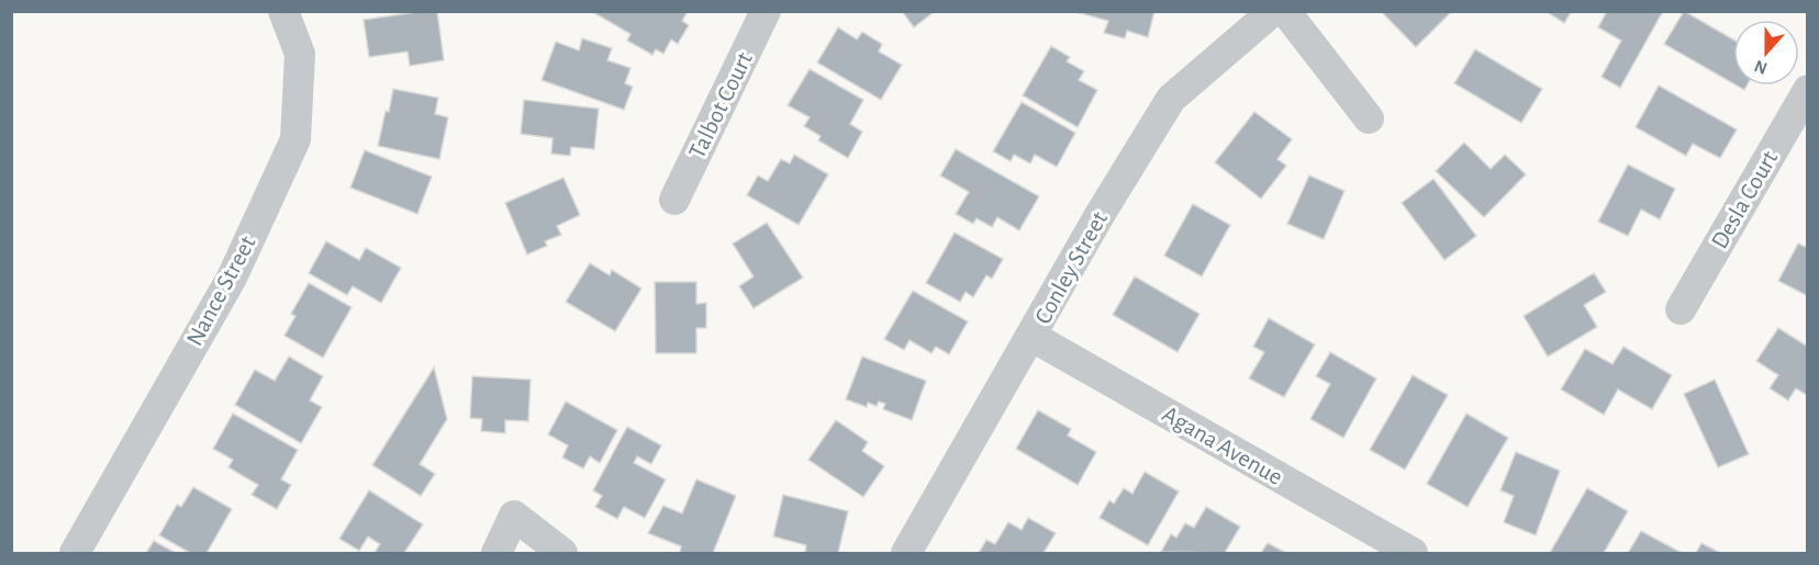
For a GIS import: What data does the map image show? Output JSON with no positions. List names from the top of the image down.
{
  "streets": {
    "street": [
      "Talbot Court",
      "Desla Court",
      "Conley Street",
      "Nance Street",
      "Agana Avenue"
    ]
  },
  "crossings": [
    ["Conley Street", "Agana Avenue"]
  ],
  "north": "bottom"
}
